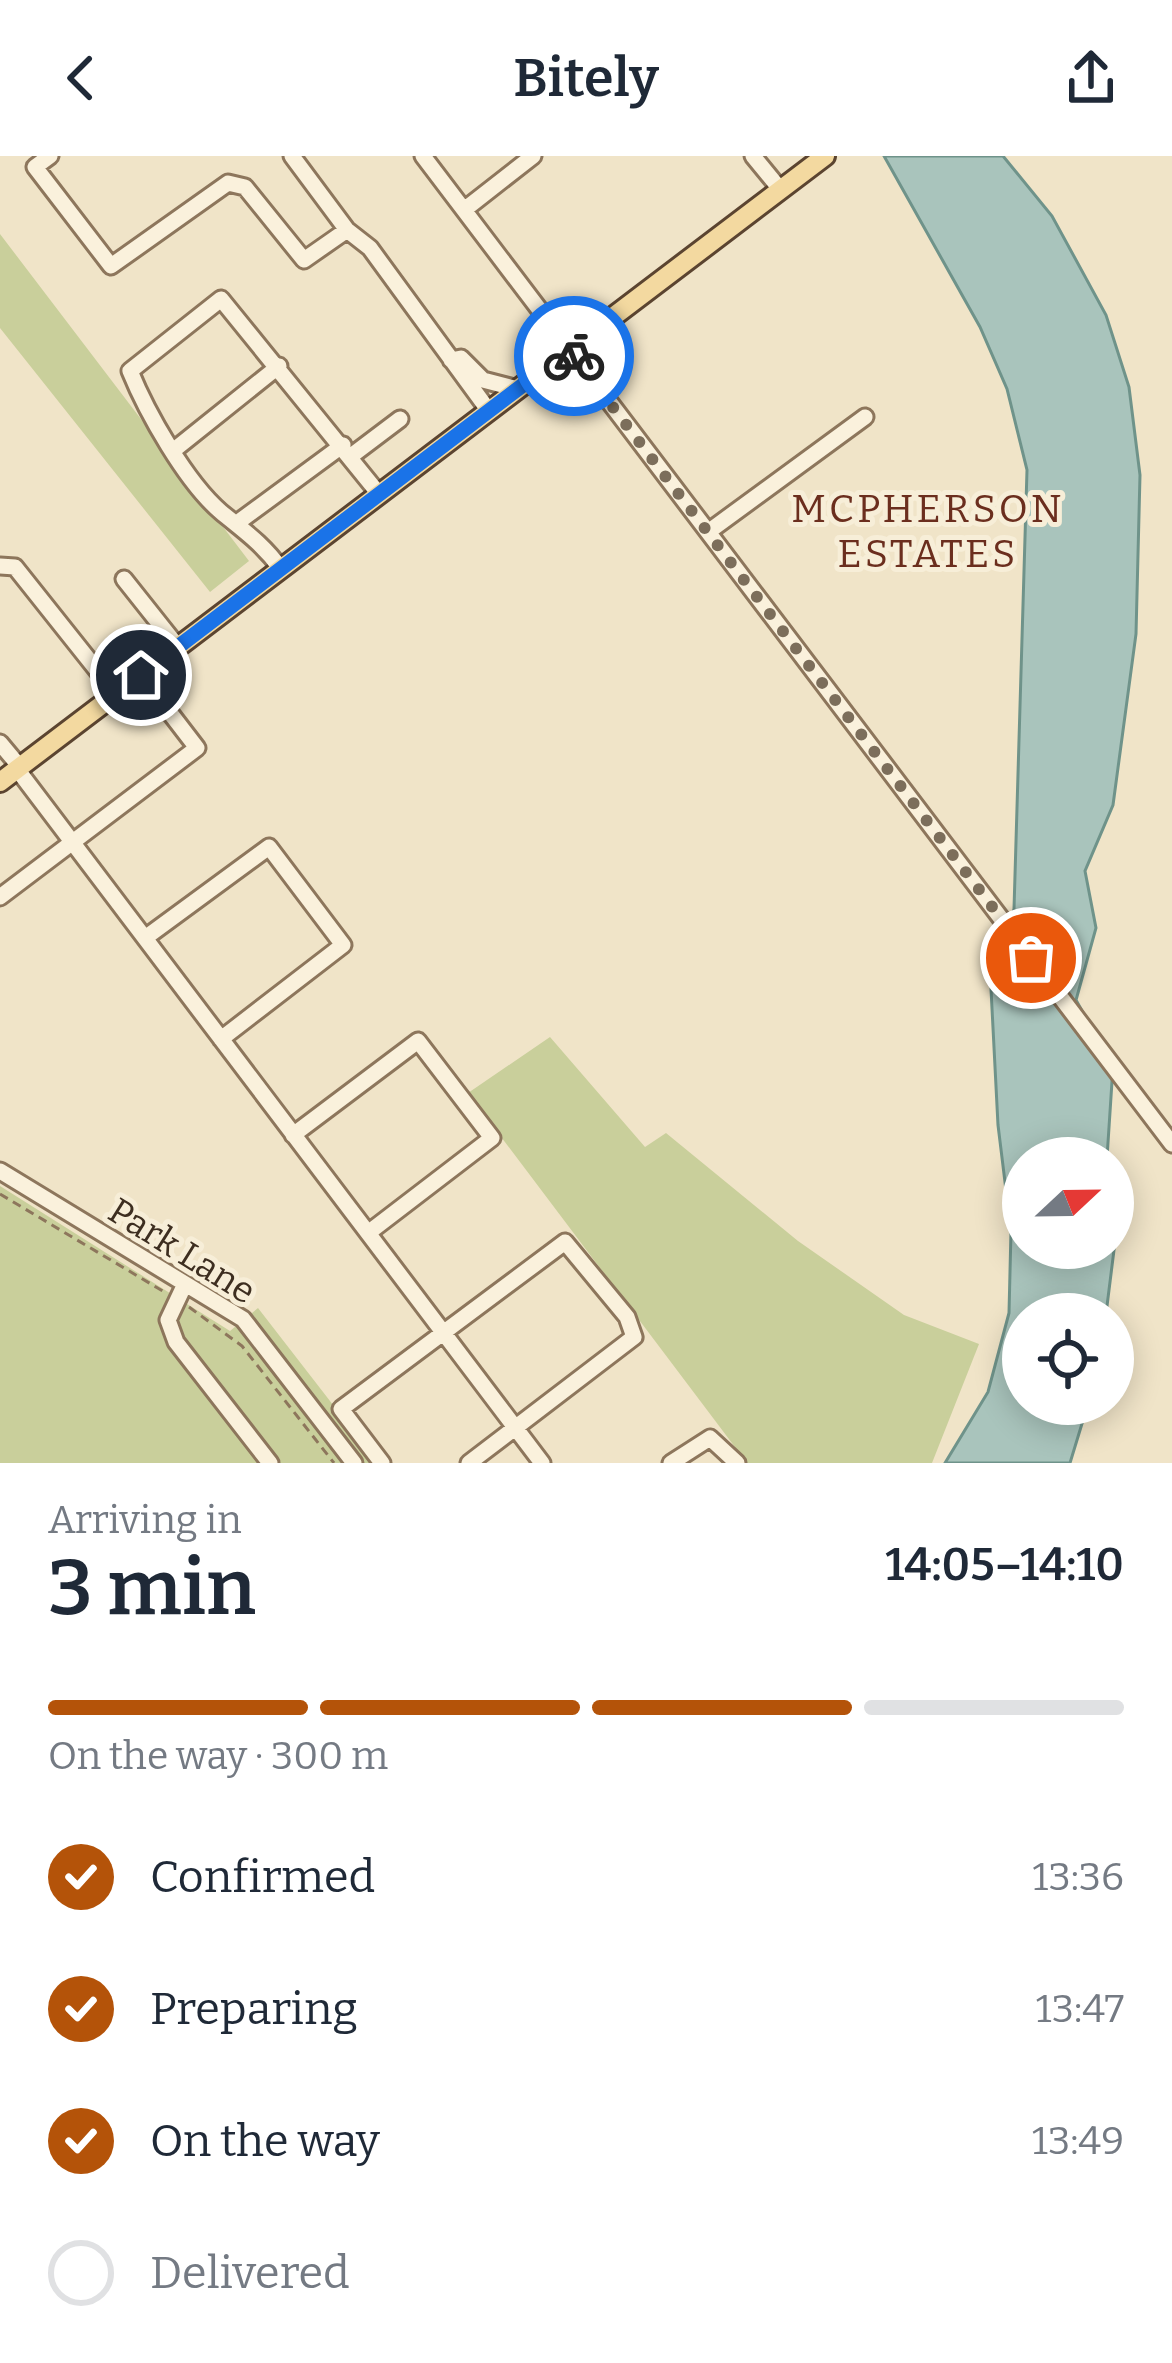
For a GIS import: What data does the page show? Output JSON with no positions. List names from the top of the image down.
{
  "streets": {
    "street": ["Park Lane"]
  },
  "districts": ["MCPHERSON ESTATES"],
  "north": "right",
  "page": {
    "header": "Bitely",
    "heading": ["3 min", "Arriving in", "14:05–14:10"],
    "bar": "On the way · 300 m",
    "list": [
      ["Confirmed", "13:36"],
      ["Preparing", "13:47"],
      ["On the way", "13:49"],
      "Delivered"
    ]
  }
}
